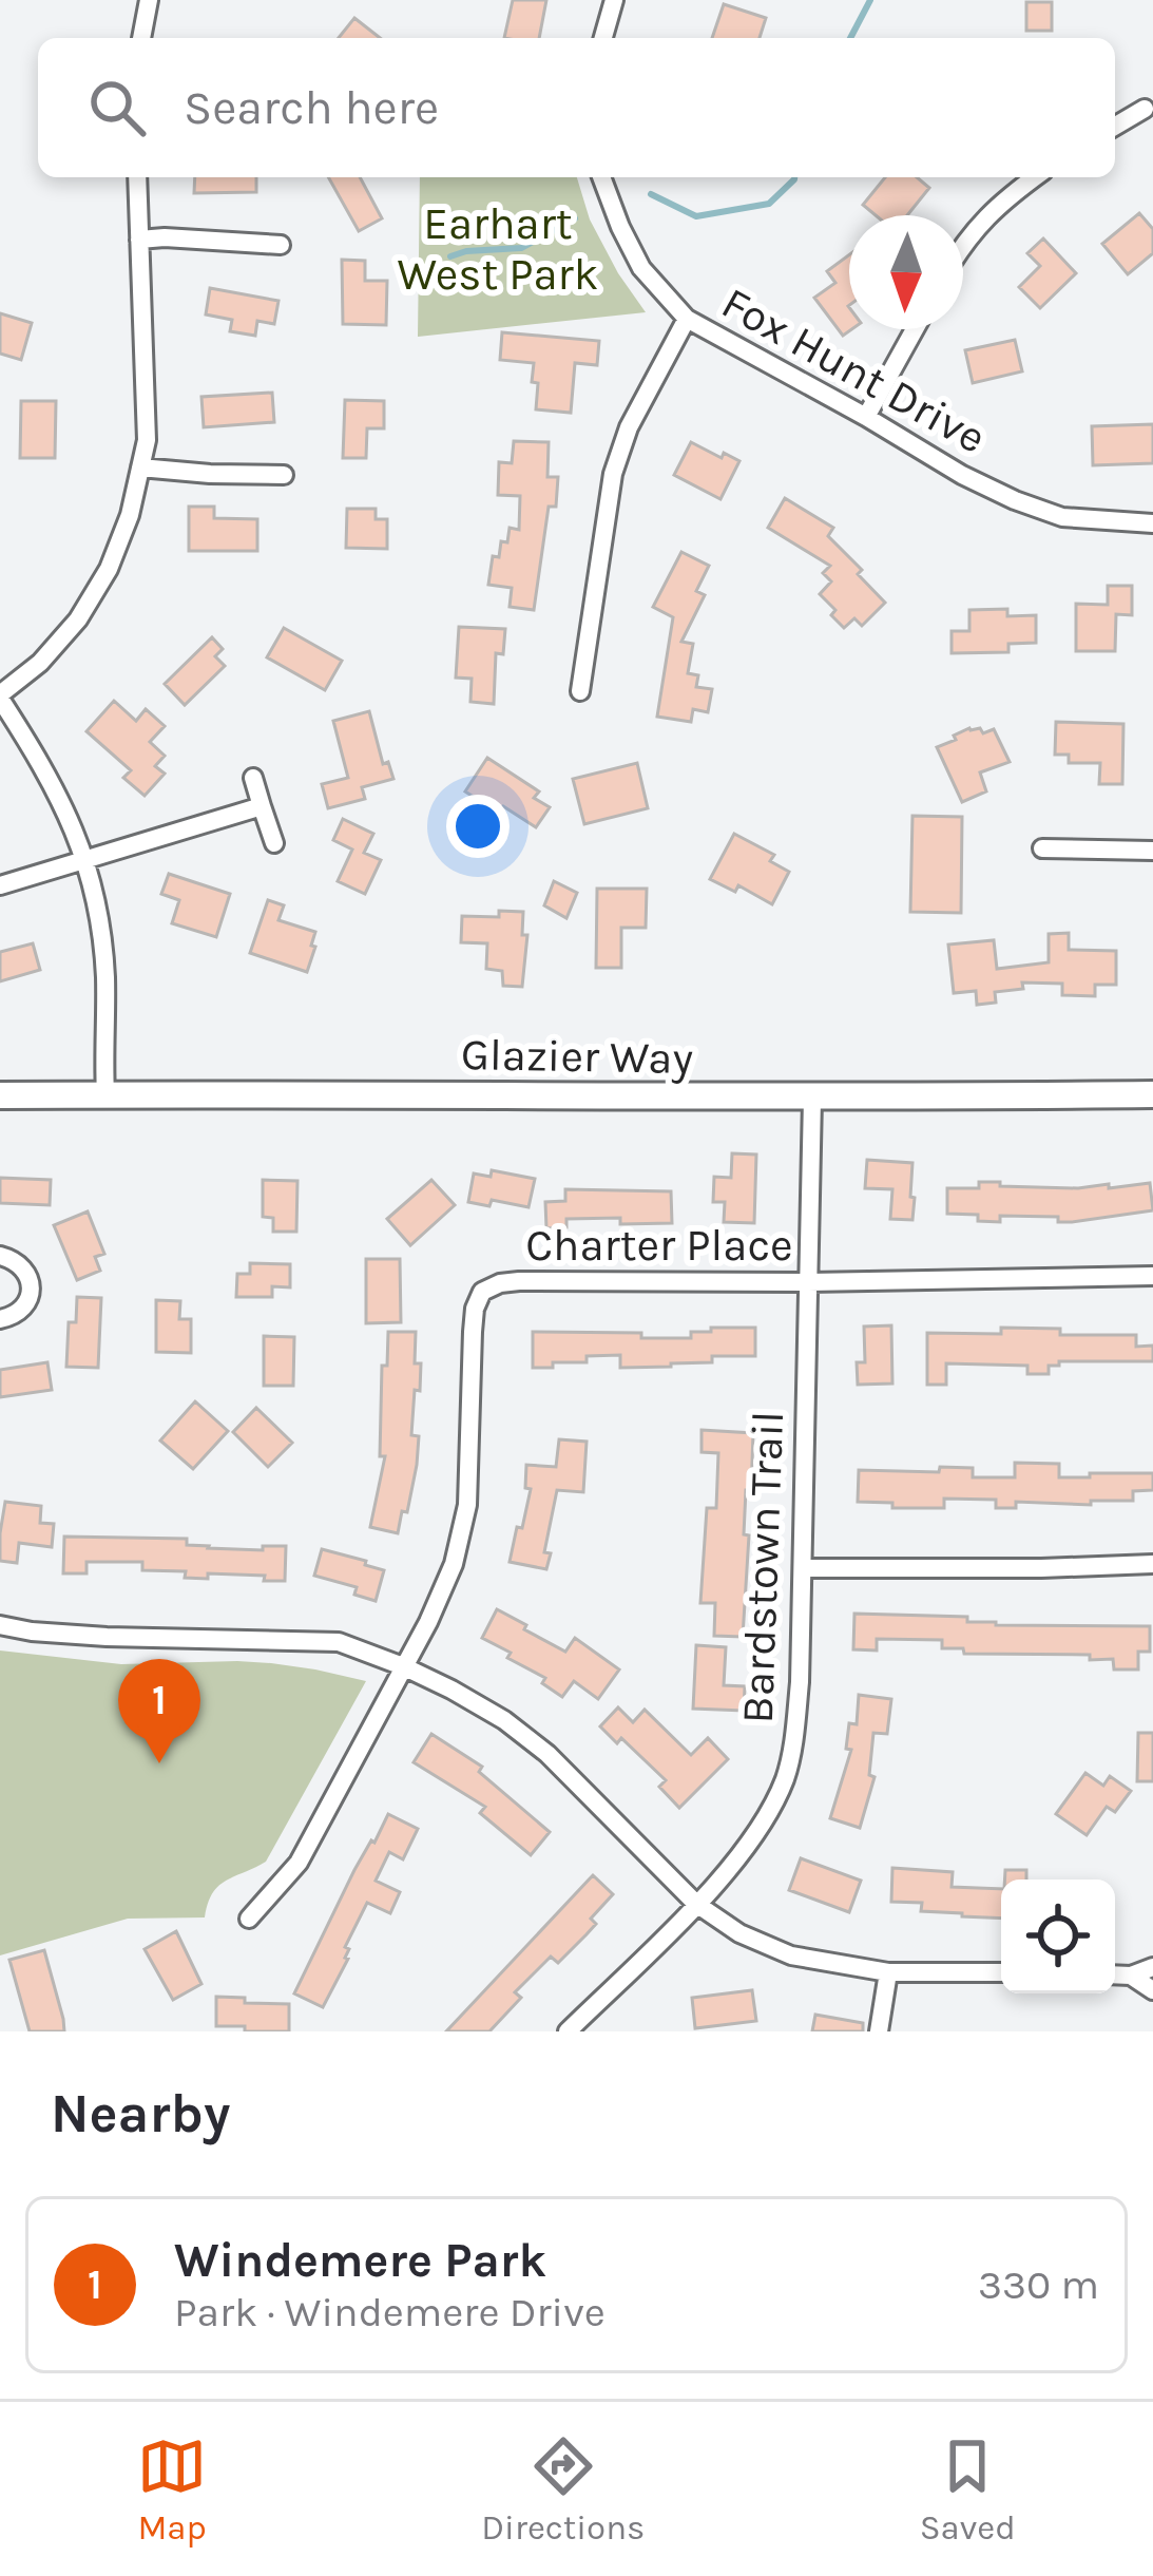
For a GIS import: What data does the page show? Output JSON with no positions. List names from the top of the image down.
{
  "streets": {
    "street": [
      "Fox Hunt Drive",
      "Glazier Way",
      "Charter Place",
      "Bardstown Trail"
    ]
  },
  "crossings": [
    ["Glazier Way", "Bardstown Trail"],
    ["Charter Place", "Bardstown Trail"]
  ],
  "parks": ["Earhart West Park"],
  "north": "bottom",
  "page": {
    "search": "Search here",
    "pins": "1",
    "heading": "Nearby",
    "list": [
      {
        "mark": "1",
        "name": "Windemere Park",
        "note": "Park · Windemere Drive",
        "value": "330 m"
      }
    ],
    "nav": ["Map", "Directions", "Saved"]
  }
}
